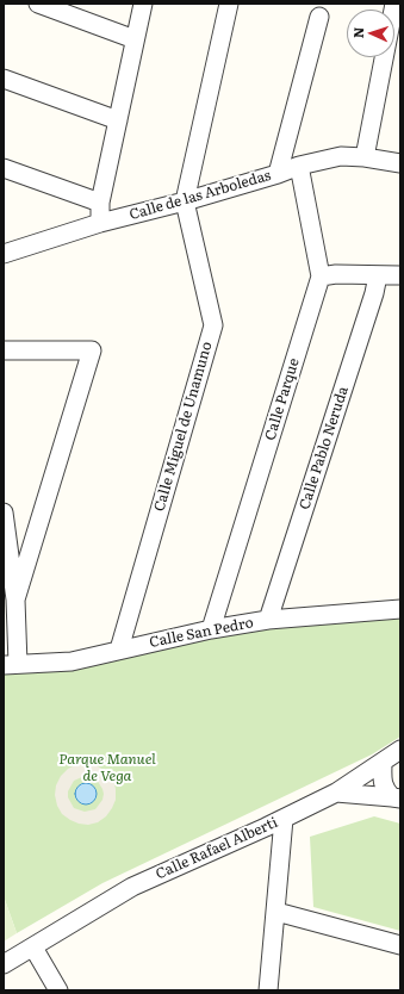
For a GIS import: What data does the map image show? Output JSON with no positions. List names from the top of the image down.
{
  "streets": {
    "street": [
      "Calle de las Arboledas",
      "Calle Parque",
      "Calle Miguel de Unamuno",
      "Calle Pablo Neruda",
      "Calle San Pedro",
      "Calle Rafael Alberti"
    ]
  },
  "crossings": [
    ["Calle de las Arboledas", "Calle Parque"],
    ["Calle de las Arboledas", "Calle Miguel de Unamuno"],
    ["Calle Parque", "Calle San Pedro"],
    ["Calle Miguel de Unamuno", "Calle San Pedro"],
    ["Calle Pablo Neruda", "Calle San Pedro"]
  ],
  "parks": ["Parque Manuel de Vega"],
  "north": "left"
}
